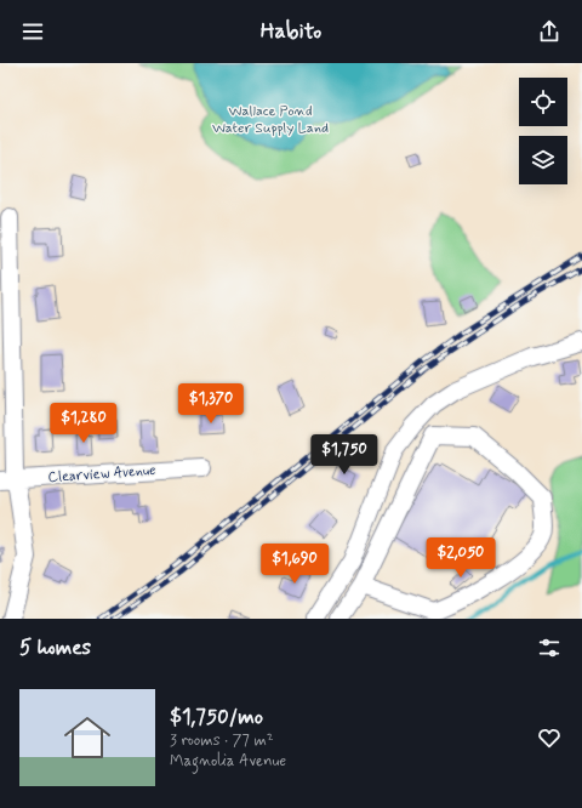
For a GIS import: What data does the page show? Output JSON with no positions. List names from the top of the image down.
{
  "streets": {
    "street": ["Clearview Avenue"]
  },
  "parks": ["Wallace Pond Water Supply Land"],
  "page": {
    "header": "Habito",
    "price": [
      "$1,370",
      "$1,280",
      "$1,750",
      "$2,050",
      "$1,690"
    ],
    "heading": "5 homes",
    "list": [
      {
        "name": "$1,750/mo",
        "note": "3 rooms · 77 m² · Magnolia Avenue"
      }
    ]
  }
}
